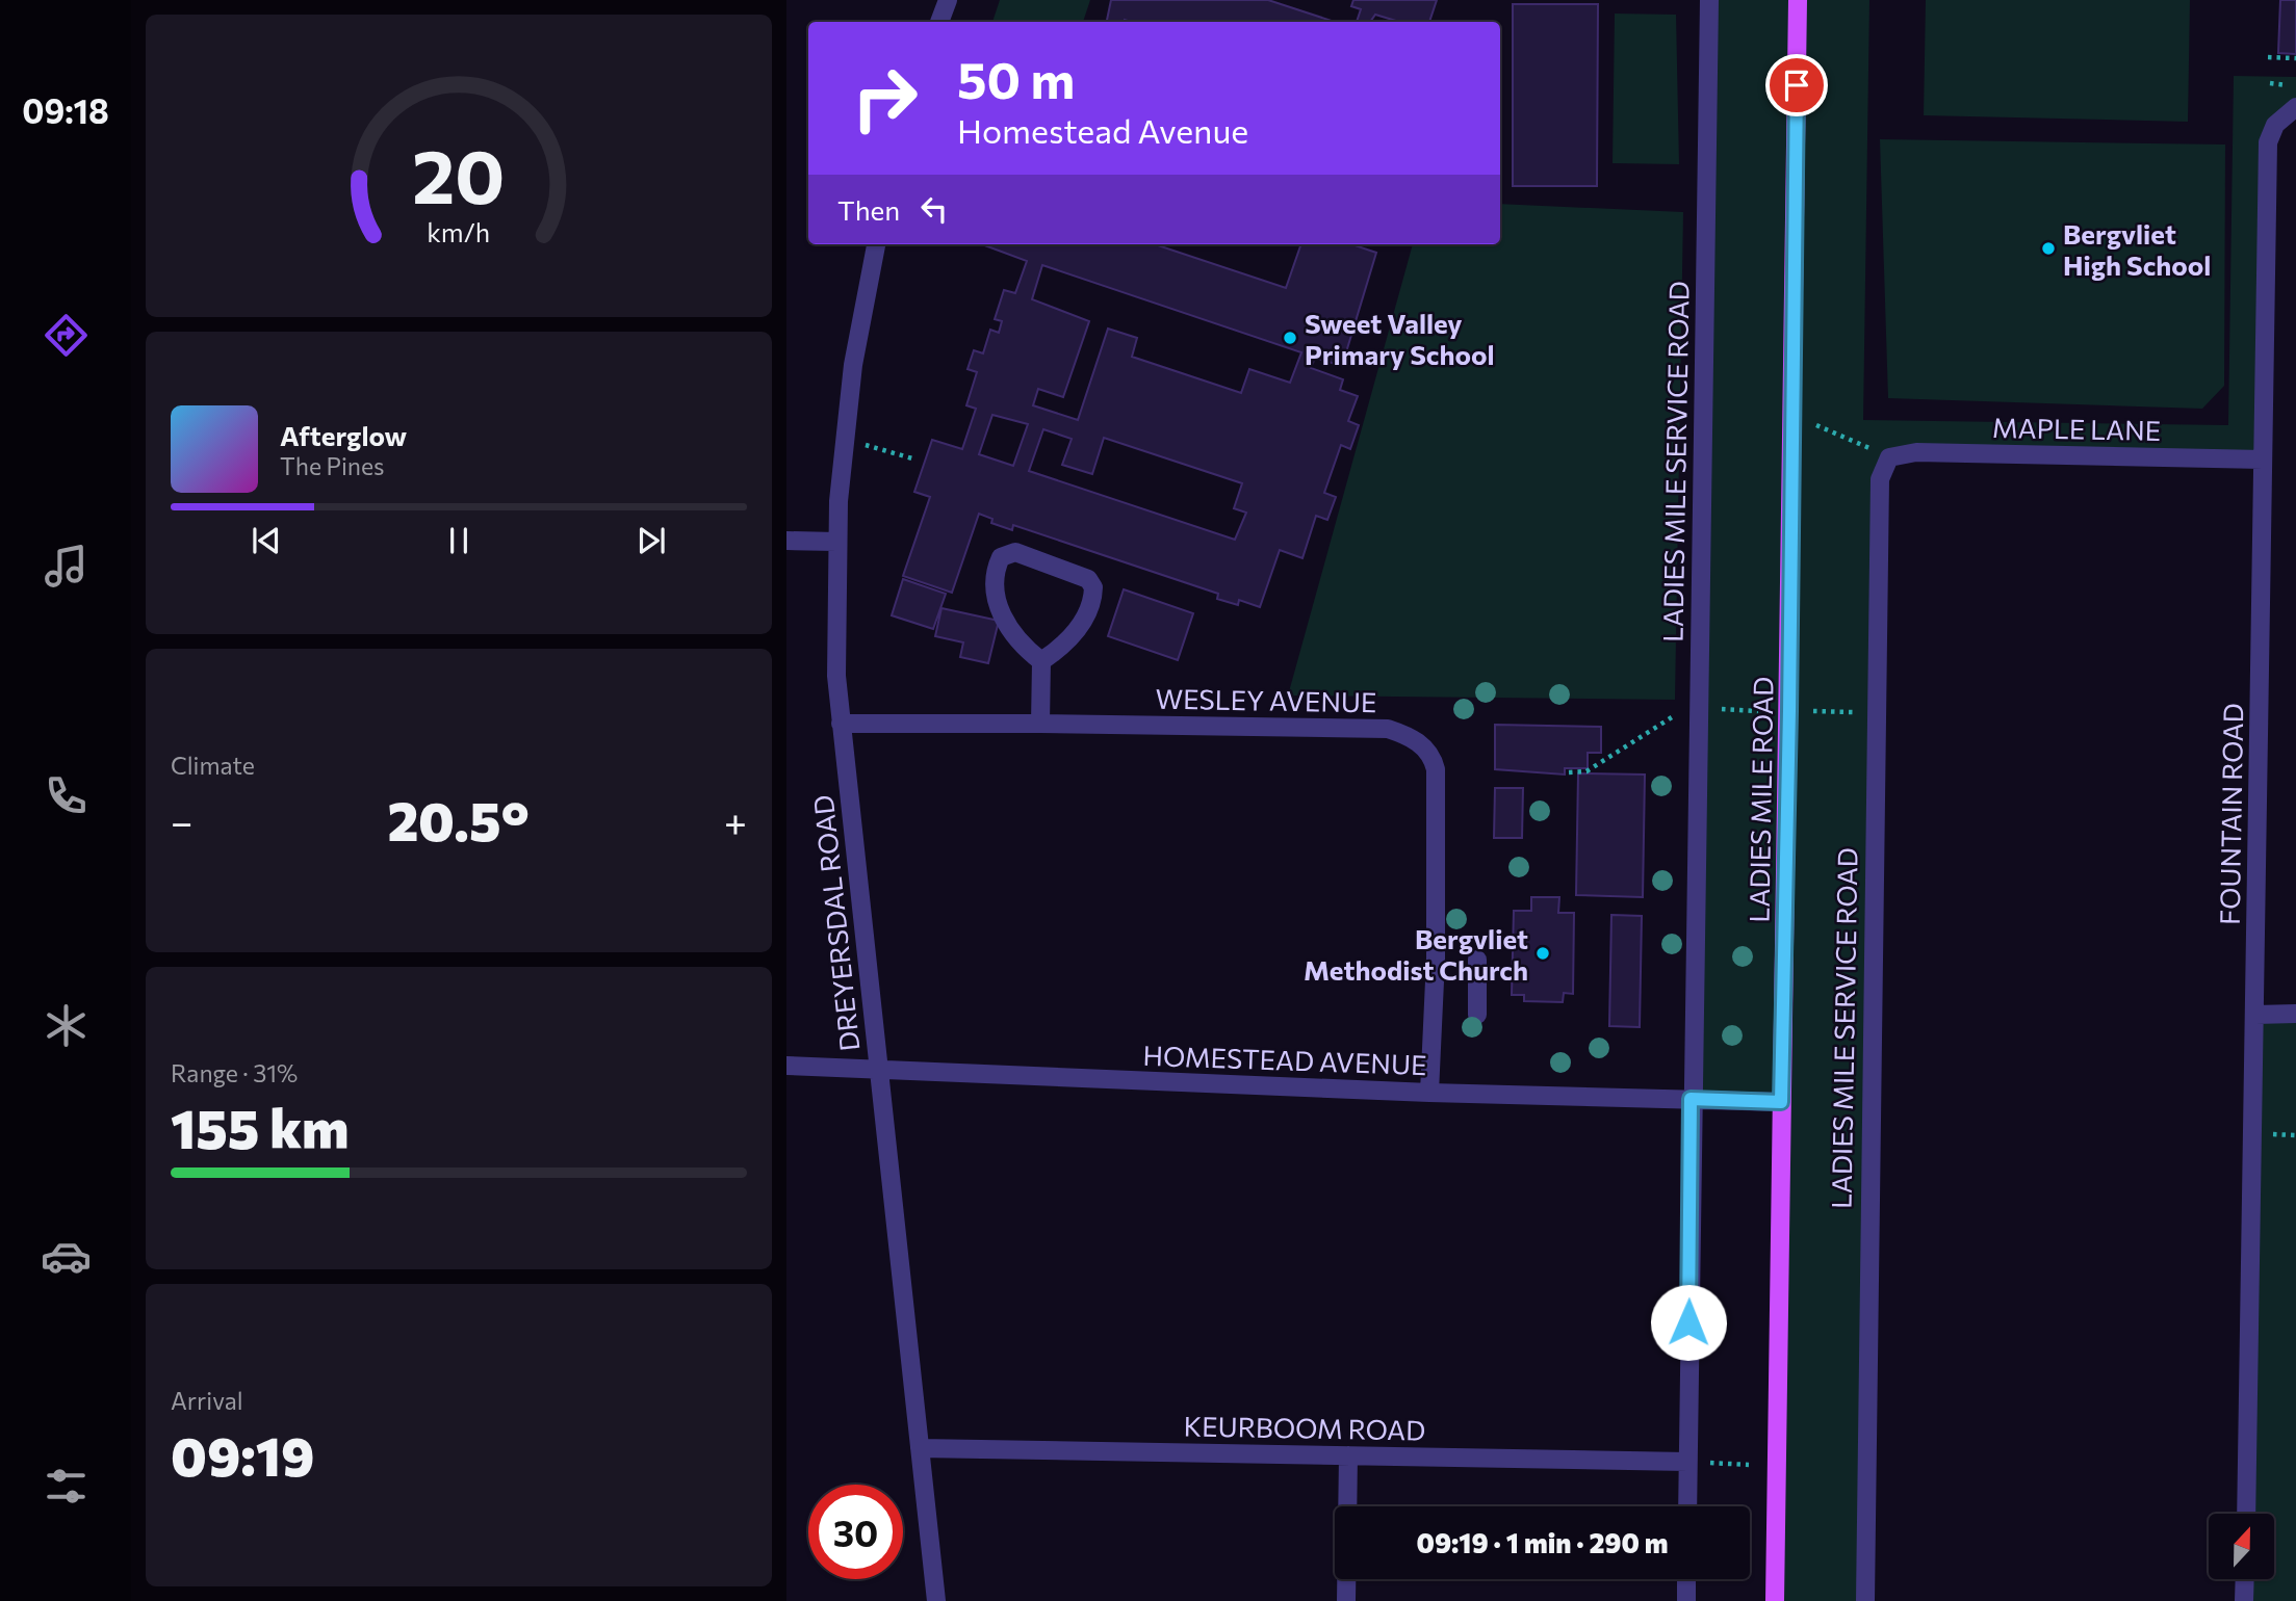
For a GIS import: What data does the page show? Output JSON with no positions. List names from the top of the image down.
{
  "streets": {
    "main road": ["LADIES MILE ROAD"],
    "street": [
      "MAPLE LANE",
      "LADIES MILE SERVICE ROAD",
      "WESLEY AVENUE",
      "FOUNTAIN ROAD",
      "DREYERSDAL ROAD",
      "HOMESTEAD AVENUE",
      "KEURBOOM ROAD"
    ]
  },
  "crossings": [
    ["MAPLE LANE", "LADIES MILE SERVICE ROAD"],
    ["MAPLE LANE", "FOUNTAIN ROAD"],
    ["LADIES MILE SERVICE ROAD", "HOMESTEAD AVENUE"],
    ["LADIES MILE SERVICE ROAD", "KEURBOOM ROAD"],
    ["WESLEY AVENUE", "DREYERSDAL ROAD"],
    ["WESLEY AVENUE", "HOMESTEAD AVENUE"],
    ["LADIES MILE ROAD", "HOMESTEAD AVENUE"],
    ["DREYERSDAL ROAD", "HOMESTEAD AVENUE"],
    ["DREYERSDAL ROAD", "KEURBOOM ROAD"]
  ],
  "places": ["Bergvliet High School", "Sweet Valley Primary School", "Bergvliet Methodist Church"],
  "north": "top",
  "page": {
    "tabs": "09:18",
    "turn": ["50 m", "Homestead Avenue"],
    "then": "Then",
    "song": ["Afterglow", "The Pines"],
    "tile": [
      "Climate",
      ["Range · 31%", "155 km"],
      ["Arrival", "09:19"]
    ],
    "heat": ["−", "20.5°", "+"],
    "limit": "30",
    "trip": "09:19 · 1 min · 290 m",
    "gauge": ["20", "km/h"]
  }
}
